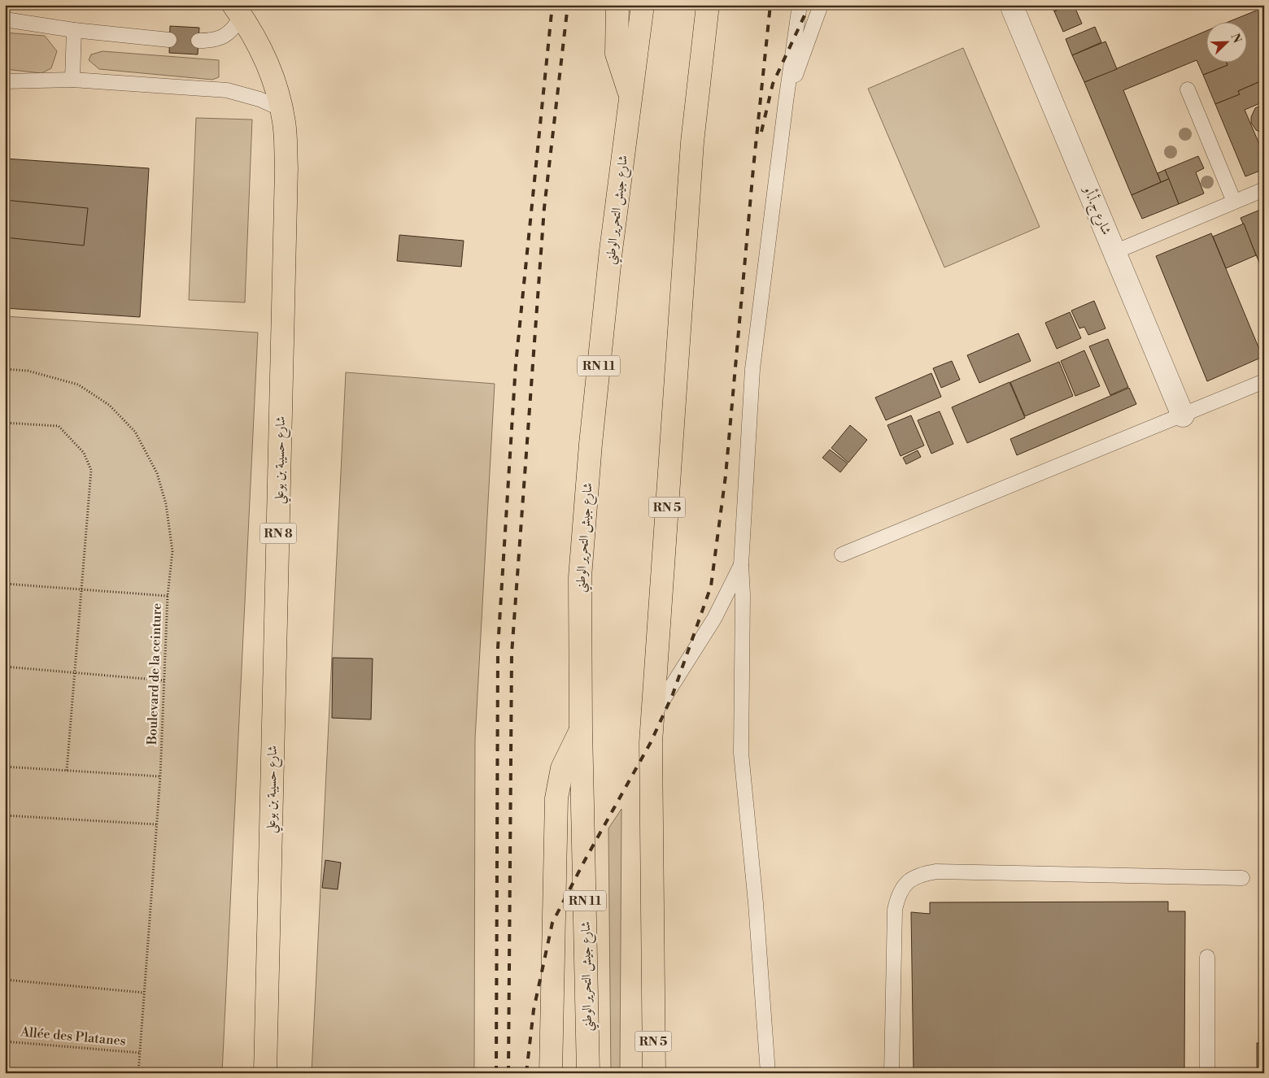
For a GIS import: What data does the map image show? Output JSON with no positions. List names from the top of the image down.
{
  "streets": {
    "main road": [
      "شارع جيش التحرير الوطني",
      "RN 11",
      "شارع حسيبة بن بوعلي",
      "RN 5",
      "RN 8"
    ],
    "street": ["شارع ج.أ.أو"],
    "path": ["Boulevard de la ceinture", "Allée des Platanes"]
  },
  "crossings": [
    ["Boulevard de la ceinture", "Allée des Platanes"]
  ],
  "north": "top right"
}
